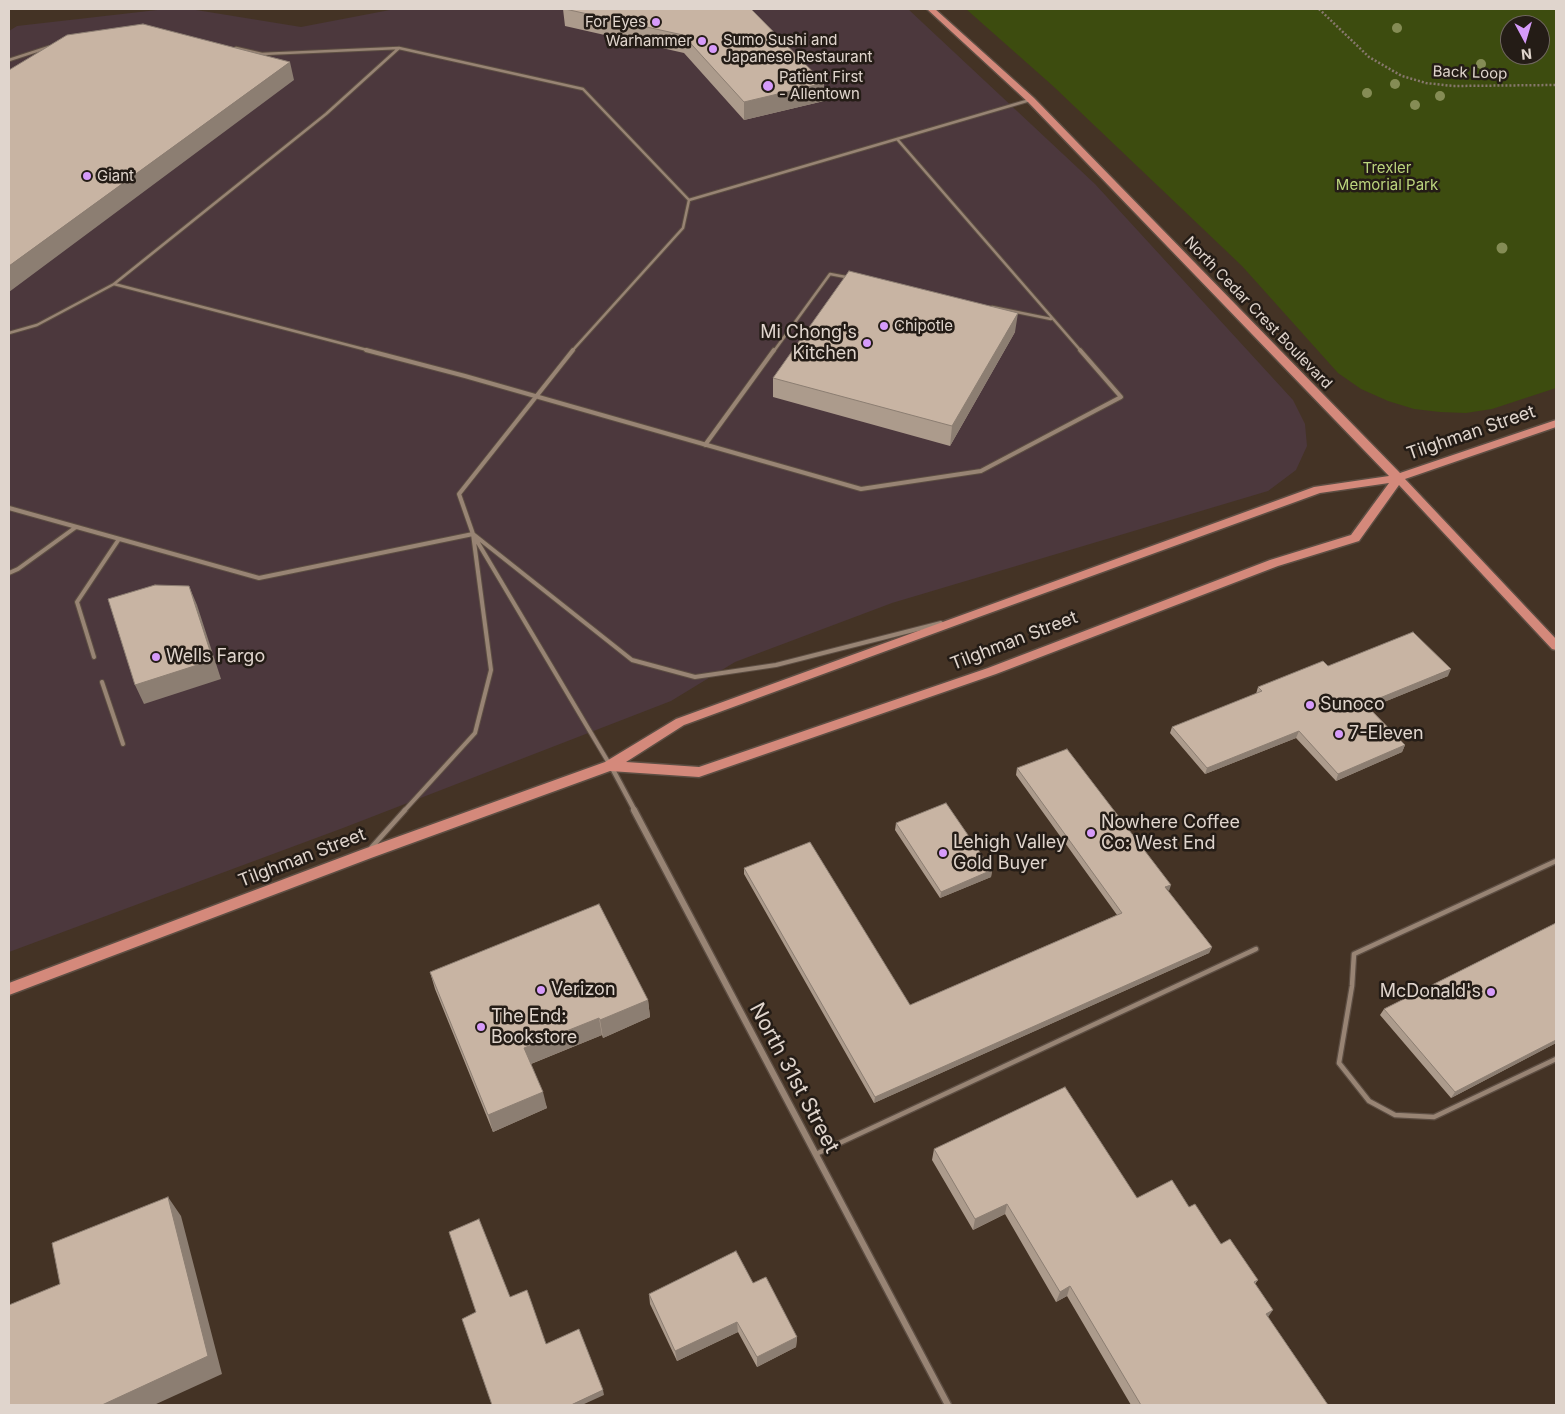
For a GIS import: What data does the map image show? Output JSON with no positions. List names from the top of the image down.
{
  "streets": {
    "main road": ["North Cedar Crest Boulevard", "Tilghman Street"],
    "street": ["North 31st Street"],
    "path": ["Back Loop"]
  },
  "crossings": [
    ["North Cedar Crest Boulevard", "Tilghman Street"],
    ["Tilghman Street", "North 31st Street"]
  ],
  "parks": ["Trexler Memorial Park"],
  "places": [
    "For Eyes",
    "Warhammer",
    "Sumo Sushi and Japanese Restaurant",
    "Patient First - Allentown",
    "Giant",
    "Chipotle",
    "Mi Chong's Kitchen",
    "Wells Fargo",
    "Sunoco",
    "7-Eleven",
    "Nowhere Coffee Co: West End",
    "Lehigh Valley Gold Buyer",
    "Verizon",
    "McDonald's",
    "The End: Bookstore"
  ],
  "north": "bottom"
}
